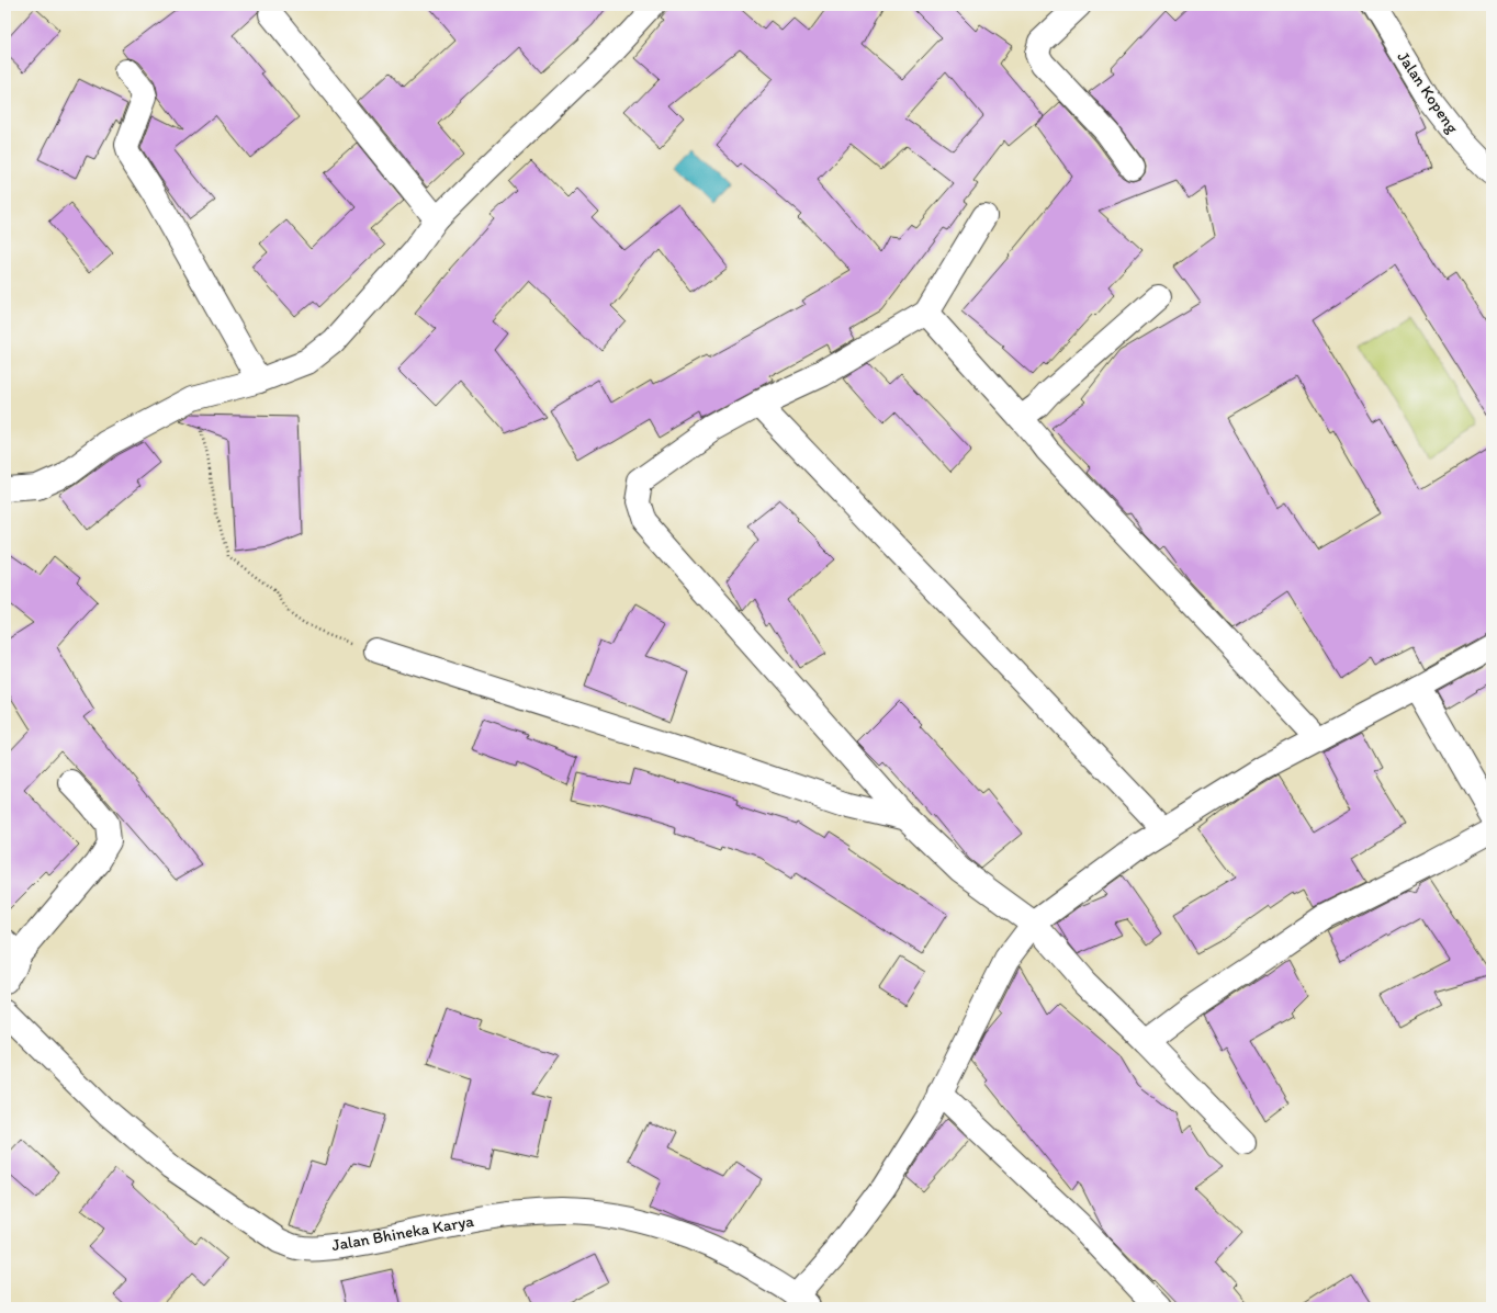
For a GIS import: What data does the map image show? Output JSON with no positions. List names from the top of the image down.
{
  "streets": {
    "street": ["Jalan Kopeng", "Jalan Bhineka Karya"]
  }
}
